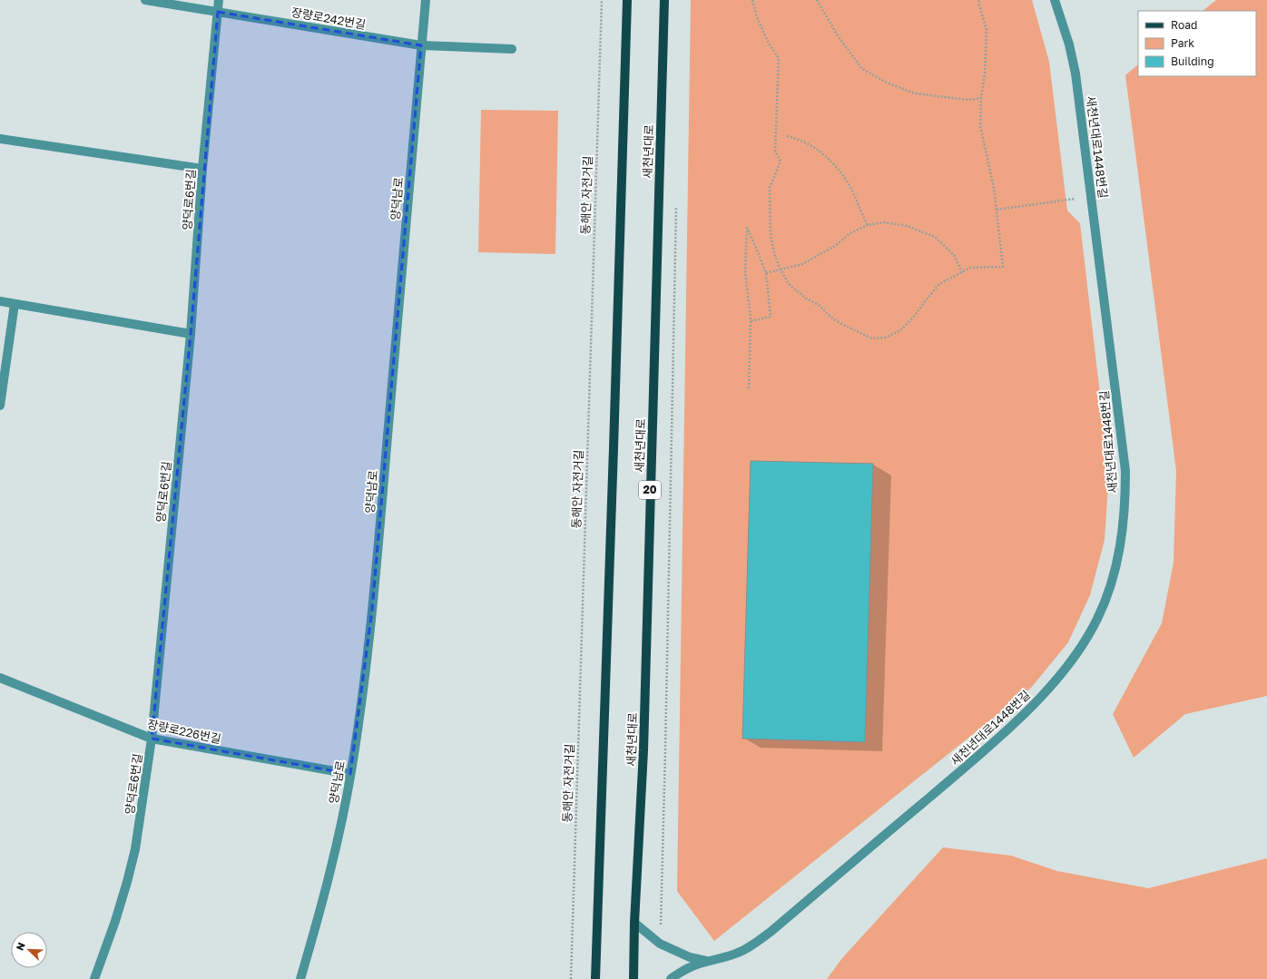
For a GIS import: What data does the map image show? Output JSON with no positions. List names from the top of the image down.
{
  "streets": {
    "main road": ["새천년대로", "20"],
    "street": [
      "장량로242번길",
      "새천년대로1448번길",
      "양덕남로",
      "양덕로6번길",
      "장량로226번길"
    ],
    "path": ["동해안 자전거길"]
  },
  "crossings": [
    ["장량로242번길", "양덕남로"],
    ["장량로242번길", "양덕로6번길"],
    ["새천년대로1448번길", "새천년대로"],
    ["양덕남로", "장량로226번길"],
    ["양덕로6번길", "장량로226번길"]
  ],
  "legend": ["Road", "Park", "Building"],
  "north": "top left"
}
